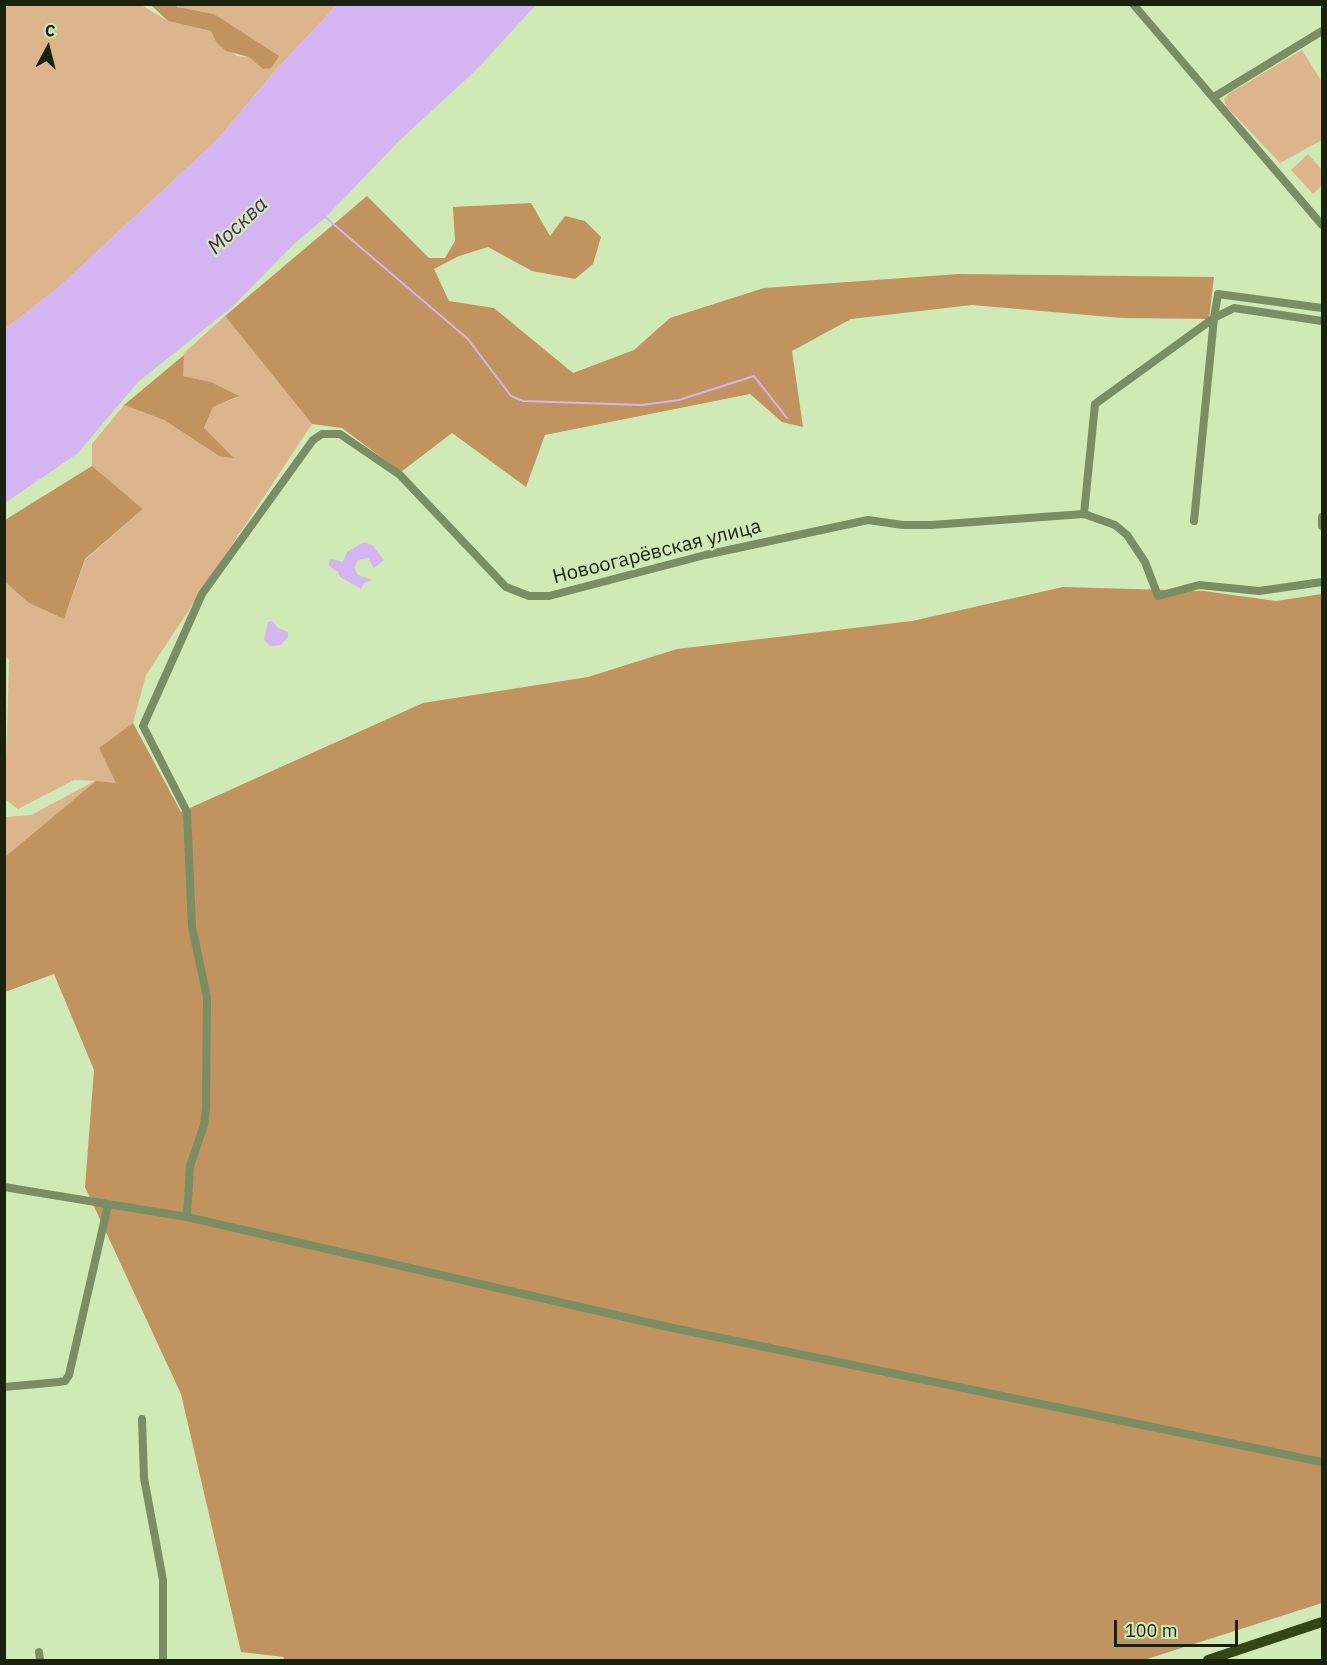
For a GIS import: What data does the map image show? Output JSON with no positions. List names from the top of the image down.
{
  "streets": {
    "street": ["Новоогарёвская улица"]
  },
  "water": ["Москва"],
  "scale_bar": "100 m",
  "north": "top"
}
